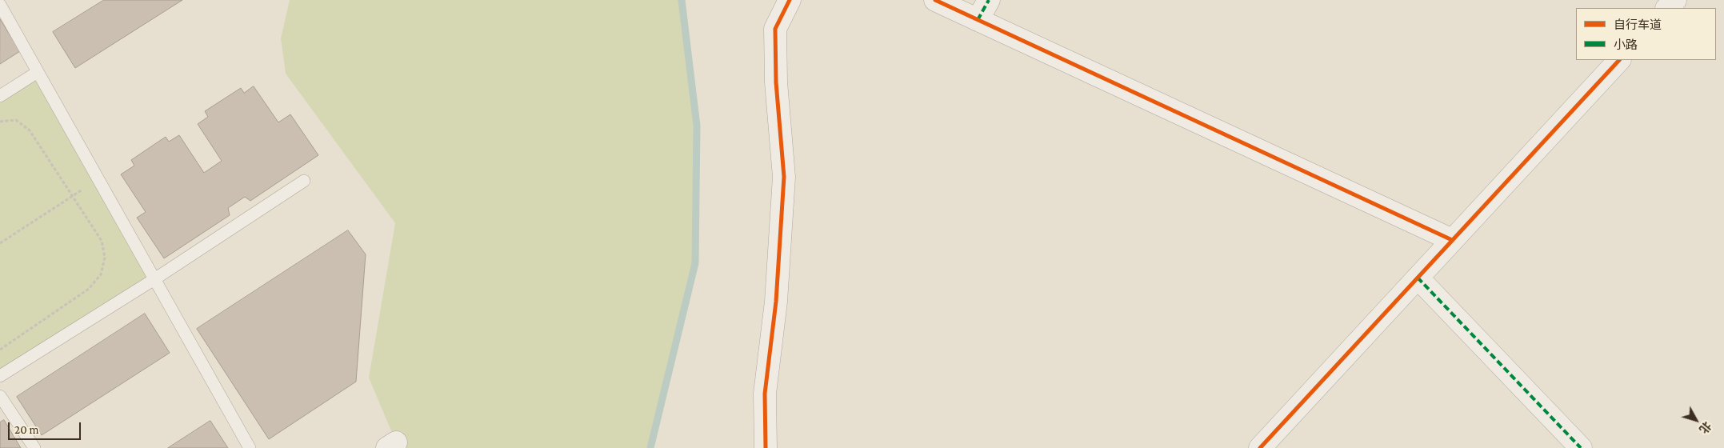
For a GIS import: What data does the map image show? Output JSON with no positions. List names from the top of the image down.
{
  "legend": ["自行车道", "小路"],
  "scale_bar": "20 m",
  "north": "bottom right"
}
